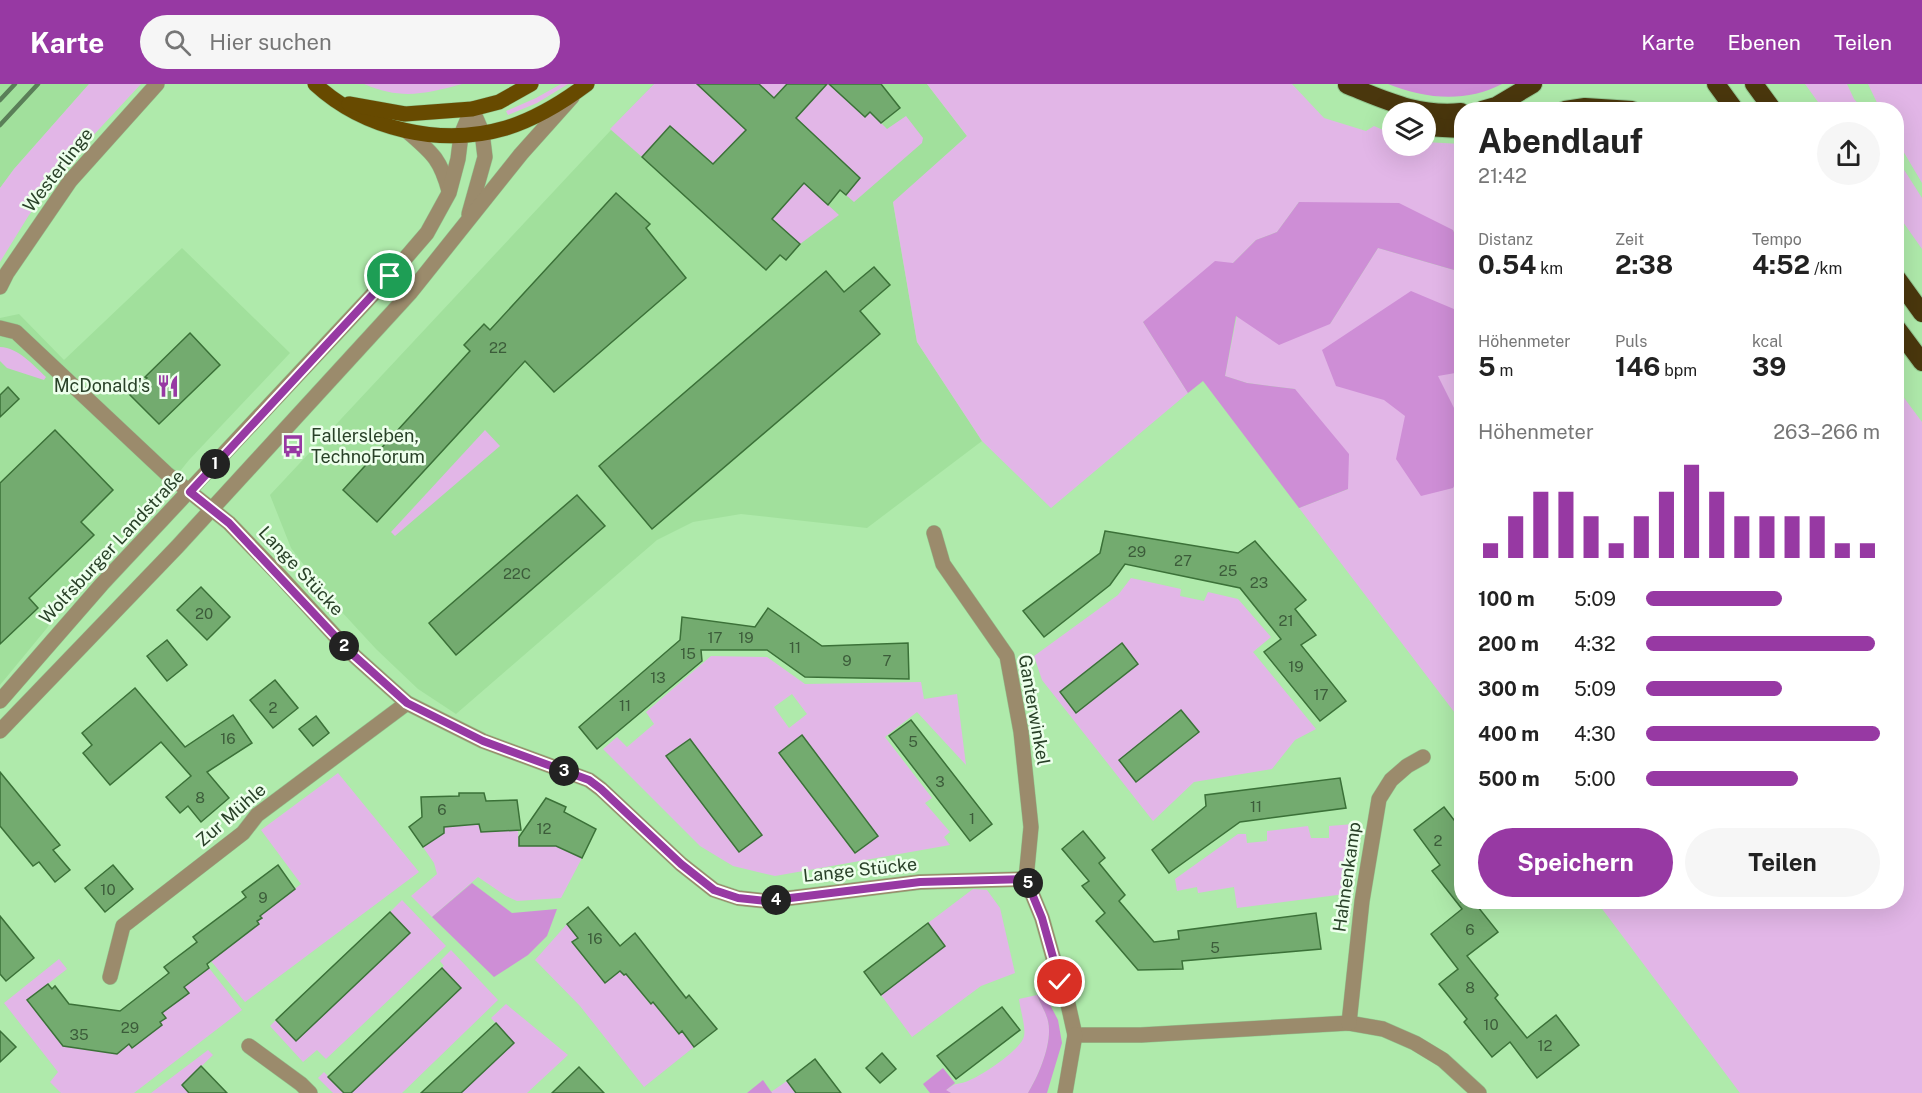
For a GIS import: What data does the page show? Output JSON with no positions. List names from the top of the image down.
{
  "streets": {
    "street": [
      "Westerlinge",
      "Wolfsburger Landstraße",
      "Lange Stücke",
      "Ganterwinkel",
      "Zur Mühle",
      "Hahnenkamp"
    ]
  },
  "crossings": [
    ["Wolfsburger Landstraße", "Lange Stücke"],
    ["Lange Stücke", "Ganterwinkel"],
    ["Lange Stücke", "Zur Mühle"]
  ],
  "places": {
    "restaurant": ["McDonald's"],
    "bus stop": ["Fallersleben, TechnoForum"]
  },
  "house_numbers": [
    "22",
    "29",
    "27",
    "25",
    "22C",
    "23",
    "20",
    "21",
    "17",
    "19",
    "11",
    "15",
    "9",
    "7",
    "19",
    "13",
    "17",
    "11",
    "2",
    "16",
    "5",
    "3",
    "8",
    "11",
    "6",
    "1",
    "12",
    "2",
    "10",
    "9",
    "6",
    "16",
    "5",
    "8",
    "10",
    "29",
    "35",
    "12"
  ],
  "page": {
    "header": "Karte",
    "search": "Hier suchen",
    "nav": ["Karte", "Ebenen", "Teilen"],
    "heading": ["Abendlauf", "21:42"],
    "stats": [
      ["Distanz", "0.54 km"],
      ["Zeit", "2:38"],
      ["Tempo", "4:52 /km"],
      ["Höhenmeter", "5 m"],
      ["Puls", "146 bpm"],
      ["kcal", "39"]
    ],
    "chart": ["Höhenmeter", "263–266 m"],
    "pins": [
      "1",
      "2",
      "3",
      "5",
      "4"
    ],
    "list": [
      {
        "name": "100 m",
        "note": "5:09"
      },
      {
        "name": "200 m",
        "note": "4:32"
      },
      {
        "name": "300 m",
        "note": "5:09"
      },
      {
        "name": "400 m",
        "note": "4:30"
      },
      {
        "name": "500 m",
        "note": "5:00"
      }
    ],
    "buttons": ["Speichern", "Teilen"]
  }
}
